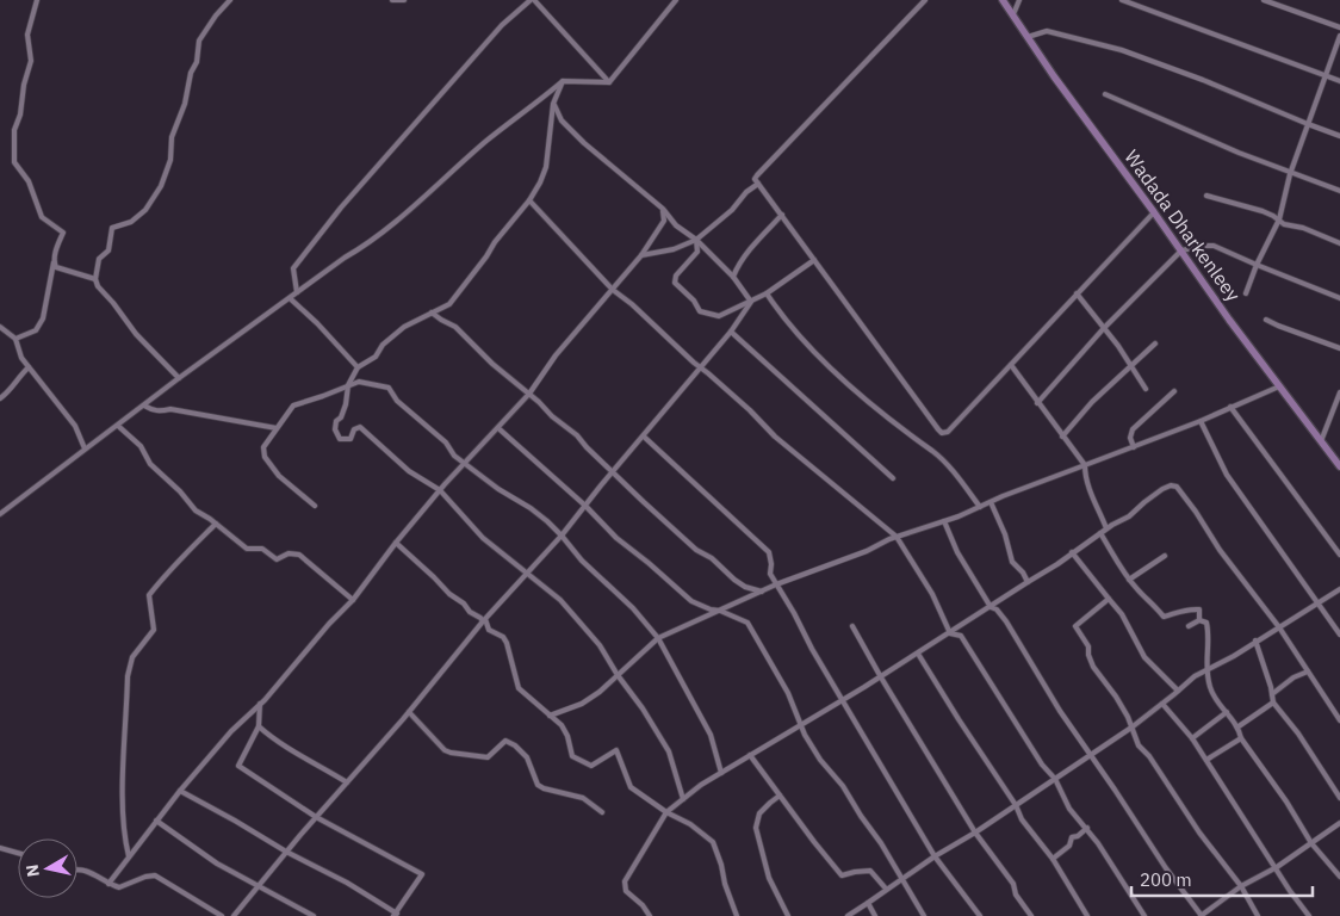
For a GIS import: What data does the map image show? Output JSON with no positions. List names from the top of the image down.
{
  "streets": {
    "main road": ["Wadada Dharkenleey"]
  },
  "scale_bar": "200 m",
  "north": "left"
}
